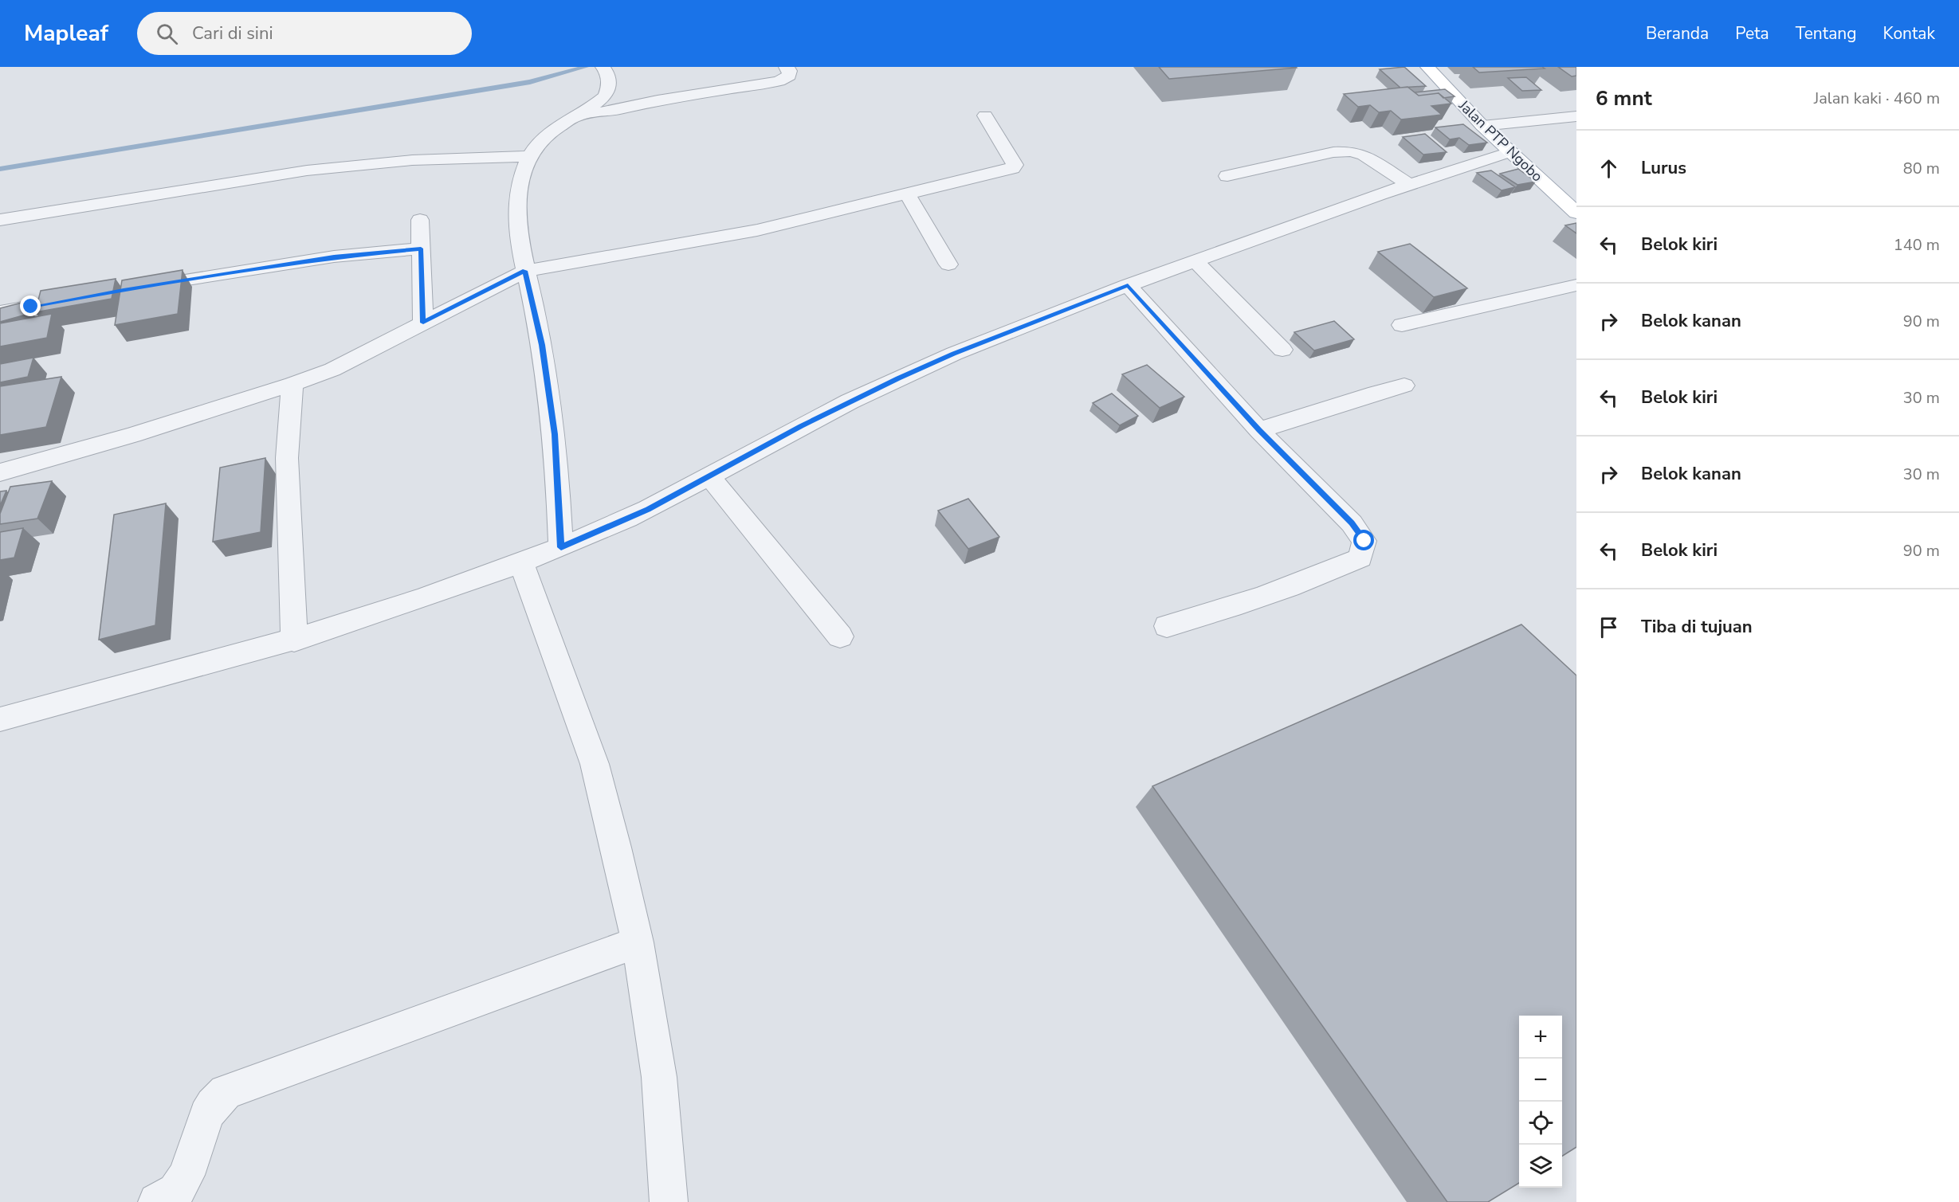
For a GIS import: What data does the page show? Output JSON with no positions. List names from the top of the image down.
{
  "streets": {
    "main road": ["Jalan PTP Ngobo"]
  },
  "page": {
    "header": "Mapleaf",
    "search": "Cari di sini",
    "nav": [
      "Beranda",
      "Peta",
      "Tentang",
      "Kontak"
    ],
    "heading": ["6 mnt", "Jalan kaki · 460 m"],
    "list": [
      ["Lurus", "80 m"],
      ["Belok kiri", "140 m"],
      ["Belok kanan", "90 m"],
      ["Belok kiri", "30 m"],
      ["Belok kanan", "30 m"],
      ["Belok kiri", "90 m"],
      "Tiba di tujuan"
    ],
    "map_buttons": ["+", "−"]
  }
}
